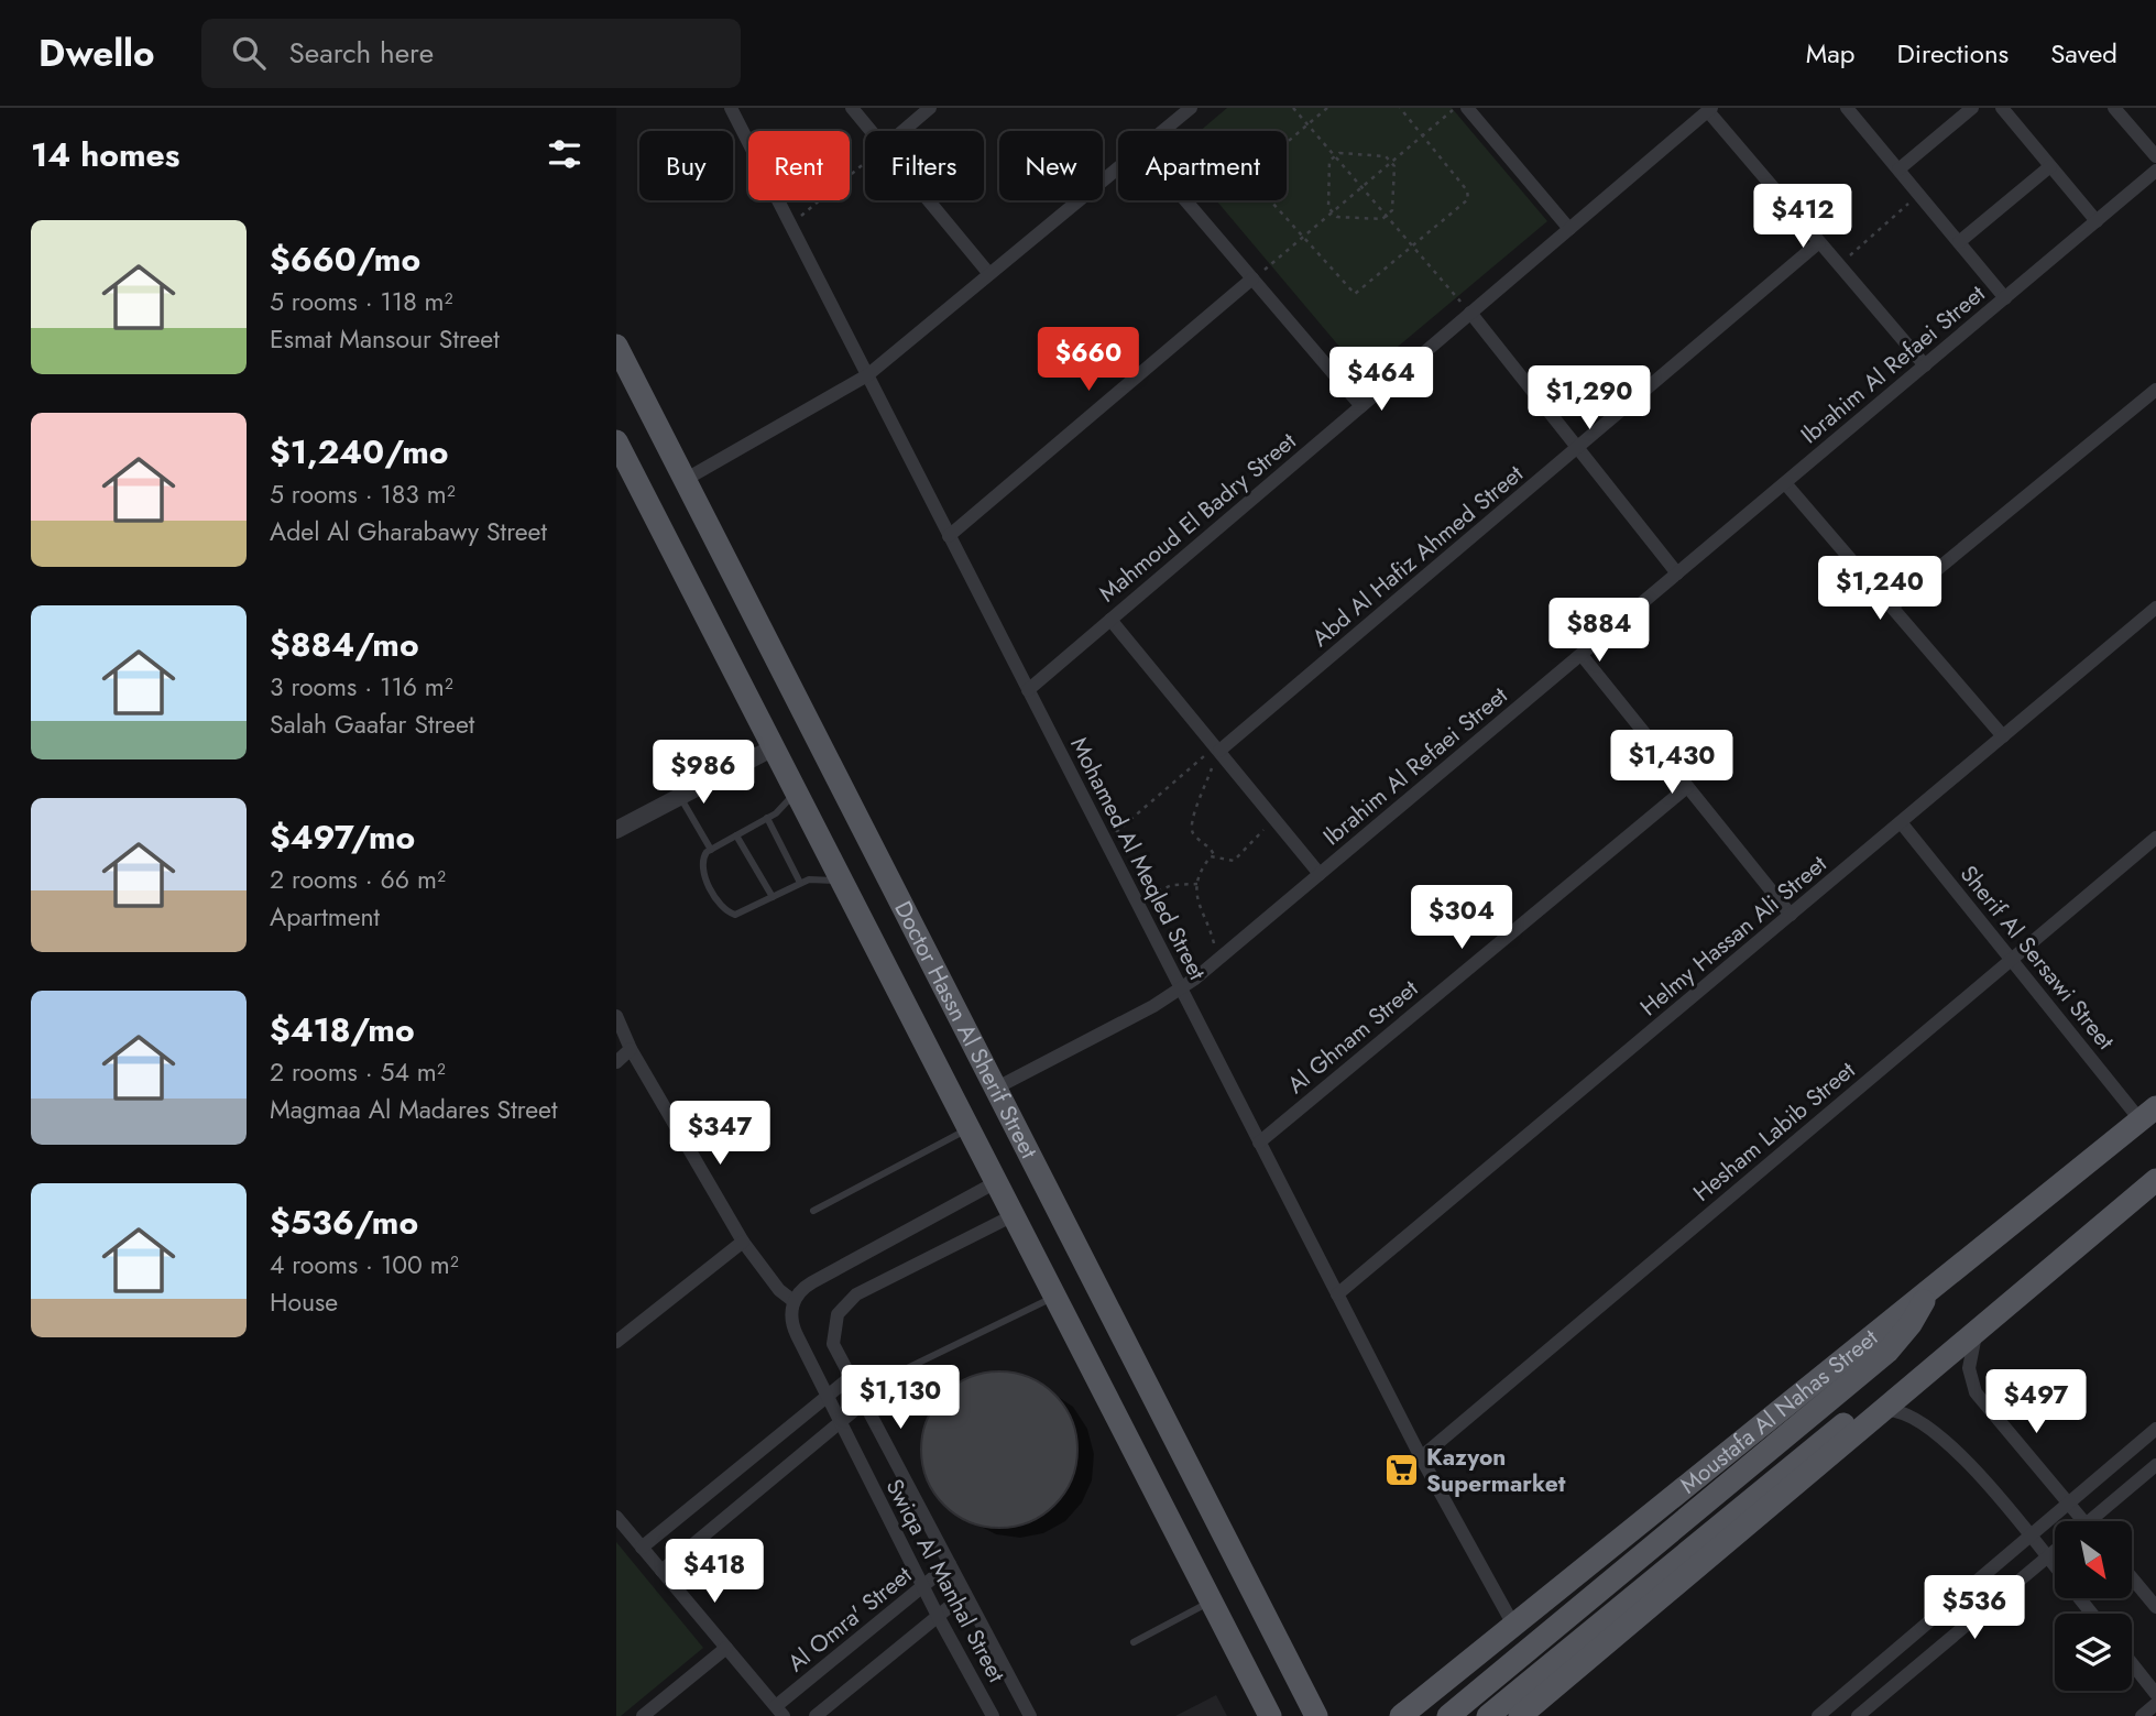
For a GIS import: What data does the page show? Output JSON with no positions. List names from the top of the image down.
{
  "streets": {
    "main road": ["Doctor Hassn Al Sherif Street", "Moustafa Al Nahas Street"],
    "street": [
      "Ibrahim Al Refaei Street",
      "Mahmoud El Badry Street",
      "Abd Al Hafiz Ahmed Street",
      "Mohamed Al Meqled Street",
      "Helmy Hassan Ali Street",
      "Sherif Al Sersawi Street",
      "Al Ghnam Street",
      "Hesham Labib Street",
      "Swiqa Al Manhal Street",
      "Al Omra' Street"
    ]
  },
  "crossings": [
    ["Ibrahim Al Refaei Street", "Mohamed Al Meqled Street"],
    ["Ibrahim Al Refaei Street", "Doctor Hassn Al Sherif Street"],
    ["Mahmoud El Badry Street", "Mohamed Al Meqled Street"],
    ["Mohamed Al Meqled Street", "Helmy Hassan Ali Street"],
    ["Mohamed Al Meqled Street", "Al Ghnam Street"],
    ["Mohamed Al Meqled Street", "Hesham Labib Street"],
    ["Mohamed Al Meqled Street", "Moustafa Al Nahas Street"],
    ["Helmy Hassan Ali Street", "Sherif Al Sersawi Street"],
    ["Sherif Al Sersawi Street", "Hesham Labib Street"],
    ["Sherif Al Sersawi Street", "Moustafa Al Nahas Street"],
    ["Doctor Hassn Al Sherif Street", "Swiqa Al Manhal Street"],
    ["Swiqa Al Manhal Street", "Al Omra' Street"]
  ],
  "places": {
    "supermarket": ["Kazyon Supermarket"]
  },
  "north": "bottom right",
  "page": {
    "header": "Dwello",
    "search": "Search here",
    "nav": ["Map", "Directions", "Saved"],
    "heading": "14 homes",
    "chip": [
      "Buy",
      "Rent",
      "Filters",
      "New",
      "Apartment"
    ],
    "price": [
      "$412",
      "$660",
      "$464",
      "$1,290",
      "$1,240",
      "$884",
      "$1,430",
      "$986",
      "$304",
      "$347",
      "$1,130",
      "$497",
      "$418",
      "$536"
    ],
    "list": [
      {
        "name": "$660/mo",
        "note": "5 rooms · 118 m² · Esmat Mansour Street"
      },
      {
        "name": "$1,240/mo",
        "note": "5 rooms · 183 m² · Adel Al Gharabawy Street"
      },
      {
        "name": "$884/mo",
        "note": "3 rooms · 116 m² · Salah Gaafar Street"
      },
      {
        "name": "$497/mo",
        "note": "2 rooms · 66 m² · Apartment"
      },
      {
        "name": "$418/mo",
        "note": "2 rooms · 54 m² · Magmaa Al Madares Street"
      },
      {
        "name": "$536/mo",
        "note": "4 rooms · 100 m² · House"
      }
    ]
  }
}
